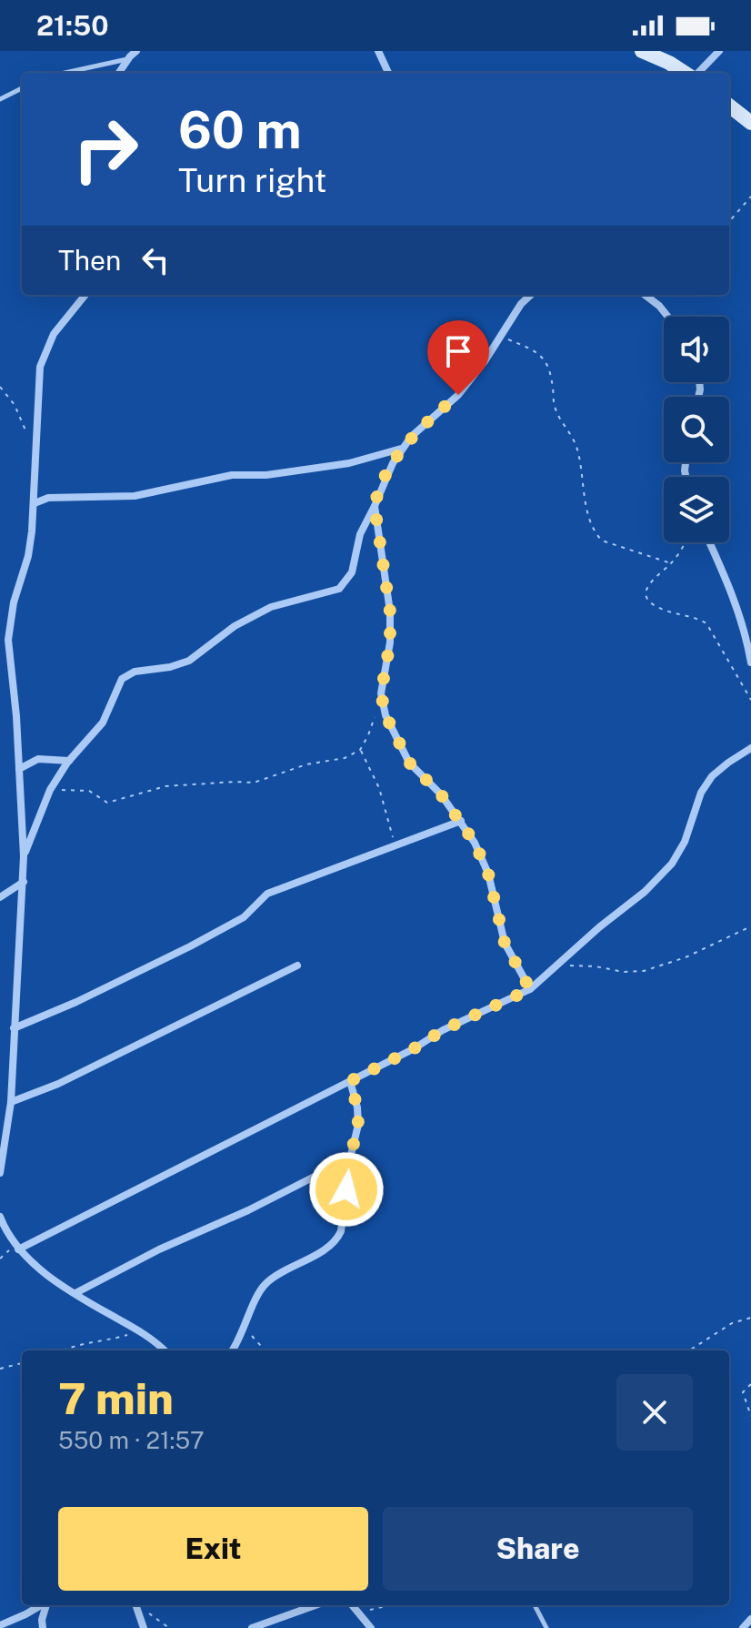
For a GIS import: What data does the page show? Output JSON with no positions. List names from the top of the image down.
{
  "page": {
    "status": "21:50",
    "turn": ["60 m", "Turn right"],
    "then": "Then",
    "heading": ["7 min", "550 m · 21:57"],
    "buttons": ["Exit", "Share"]
  }
}
